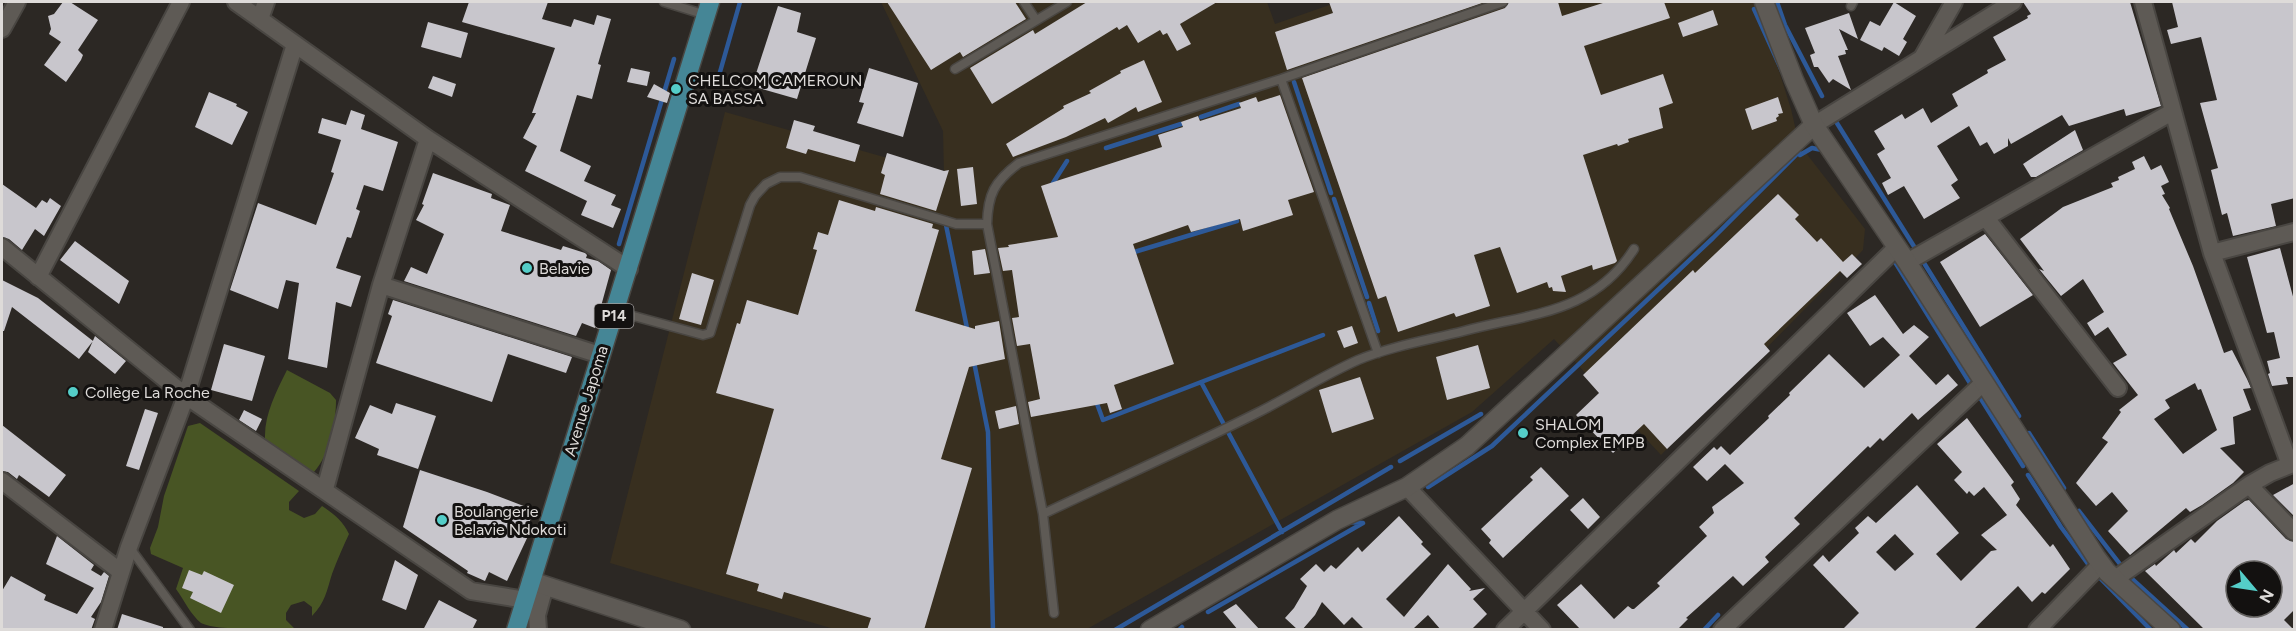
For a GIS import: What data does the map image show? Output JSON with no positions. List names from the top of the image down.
{
  "streets": {
    "main road": ["P14", "Avenue Japoma"]
  },
  "places": [
    "CHELCOM CAMEROUN SA BASSA",
    "Belavie",
    "Collège La Roche",
    "SHALOM Complex EMPB",
    "Boulangerie Belavie Ndokoti"
  ],
  "north": "bottom right"
}
